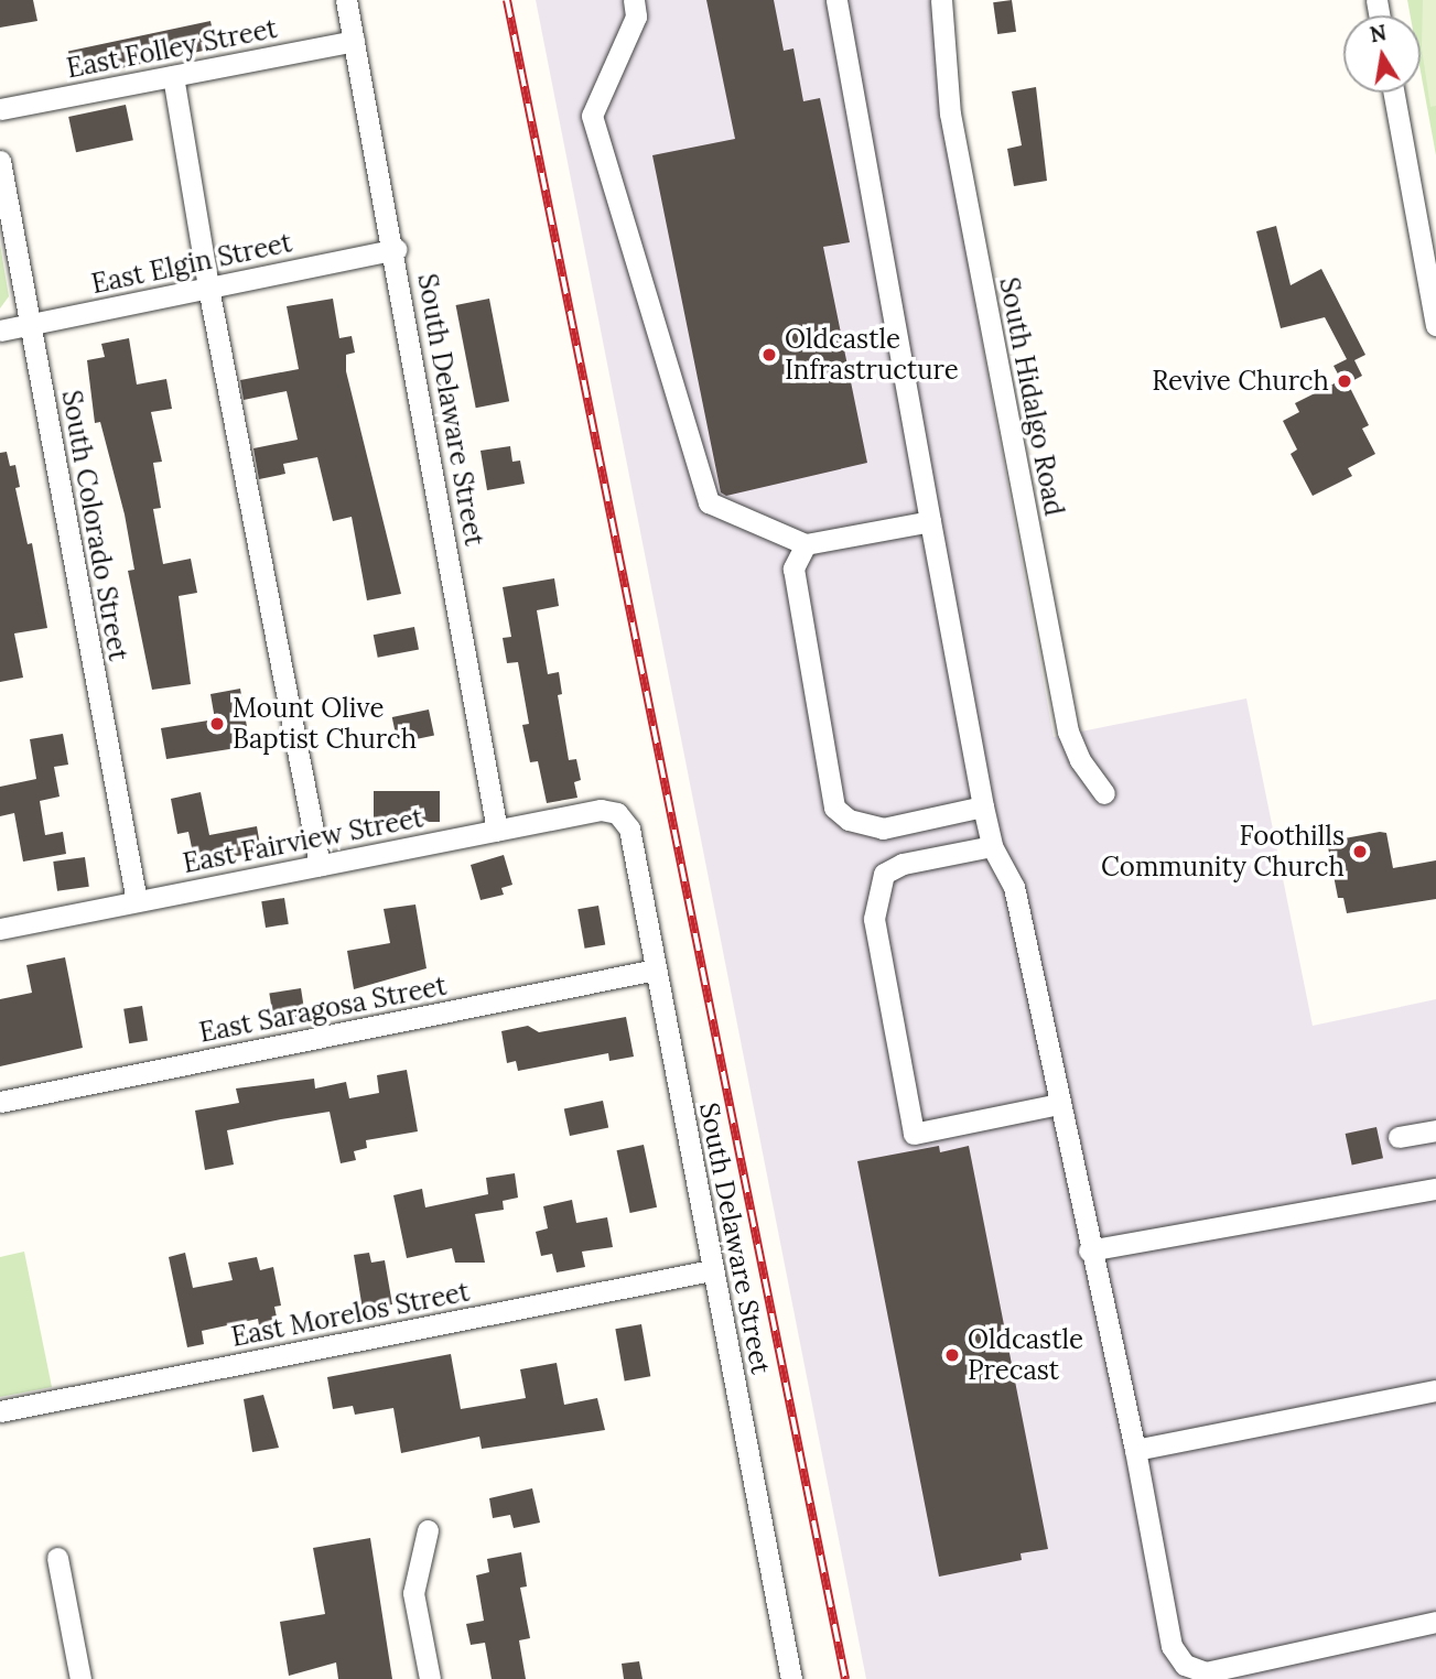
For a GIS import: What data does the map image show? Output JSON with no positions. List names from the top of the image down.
{
  "streets": {
    "street": [
      "East Folley Street",
      "East Elgin Street",
      "South Hidalgo Road",
      "South Delaware Street",
      "South Colorado Street",
      "East Fairview Street",
      "East Saragosa Street",
      "East Morelos Street"
    ]
  },
  "crossings": [
    ["East Folley Street", "South Delaware Street"],
    ["East Elgin Street", "South Delaware Street"],
    ["East Elgin Street", "South Colorado Street"],
    ["South Delaware Street", "East Fairview Street"],
    ["South Delaware Street", "East Saragosa Street"],
    ["South Delaware Street", "East Morelos Street"],
    ["South Colorado Street", "East Fairview Street"]
  ],
  "places": [
    "Oldcastle Infrastructure",
    "Revive Church",
    "Mount Olive Baptist Church",
    "Foothills Community Church",
    "Oldcastle Precast"
  ],
  "north": "top"
}
